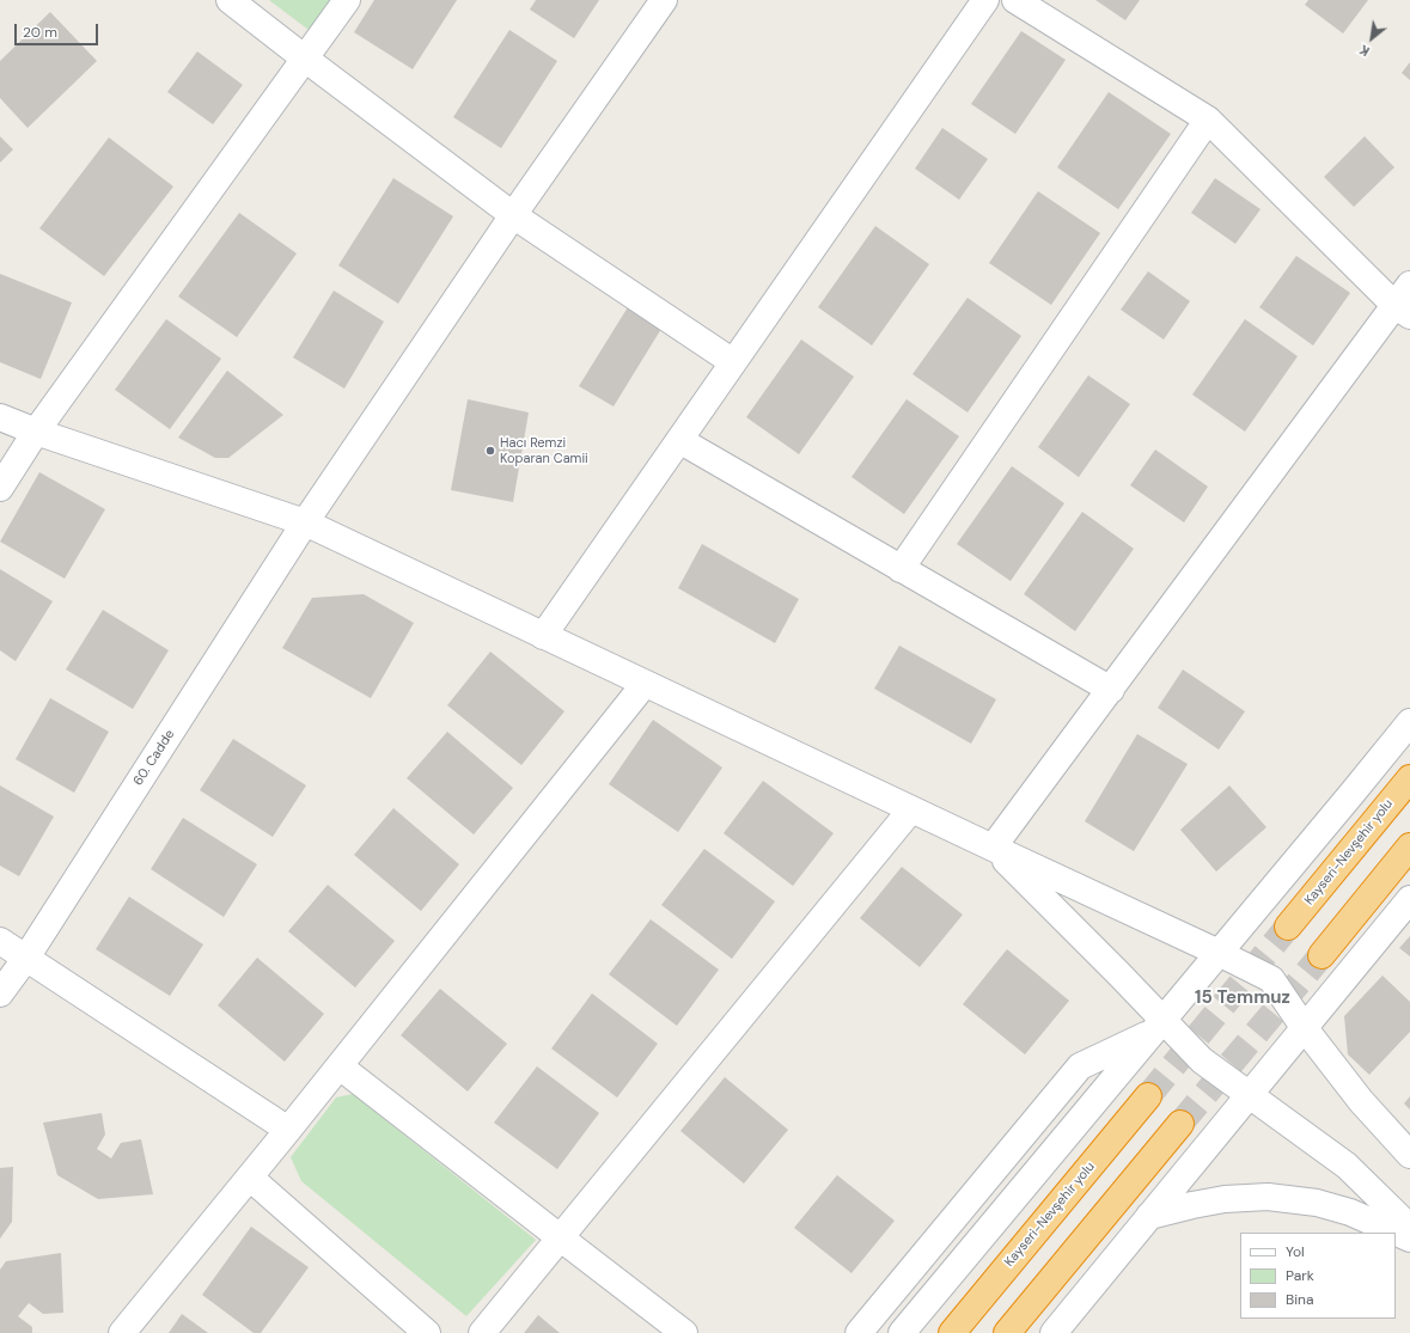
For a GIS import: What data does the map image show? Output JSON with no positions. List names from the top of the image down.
{
  "streets": {
    "highway": ["Kayseri-Nevşehir yolu"],
    "street": ["60. Cadde"]
  },
  "districts": ["15 Temmuz"],
  "places": ["Hacı Remzi Koparan Camii"],
  "legend": ["Yol", "Park", "Bina"],
  "scale_bar": "20 m",
  "north": "bottom left"
}
